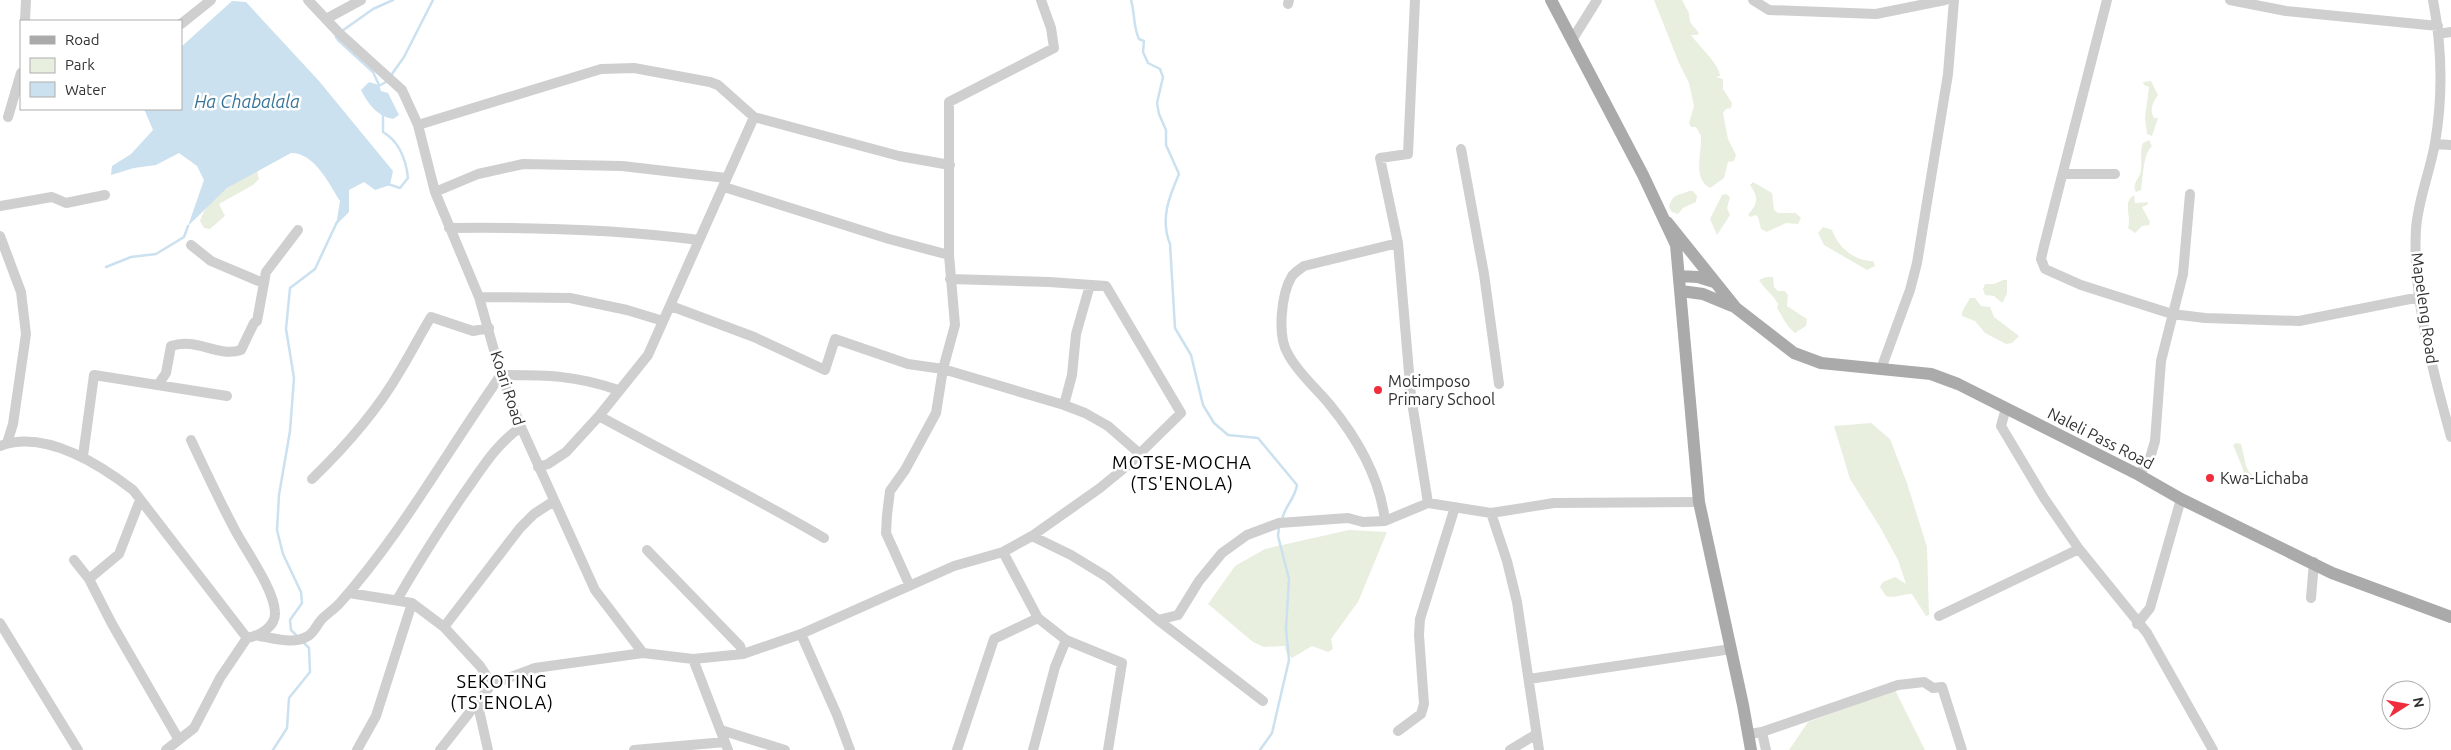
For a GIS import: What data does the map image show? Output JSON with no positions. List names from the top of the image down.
{
  "streets": {
    "main road": ["Naleli Pass Road"],
    "street": ["Mapeleng Road", "Koari Road"]
  },
  "districts": ["MOTSE-MOCHA (TS'ENOLA)", "SEKOTING (TS'ENOLA)"],
  "water": ["Ha Chabalala"],
  "places": ["Motimposo Primary School", "Kwa-Lichaba"],
  "legend": ["Road", "Park", "Water"],
  "north": "right"
}
